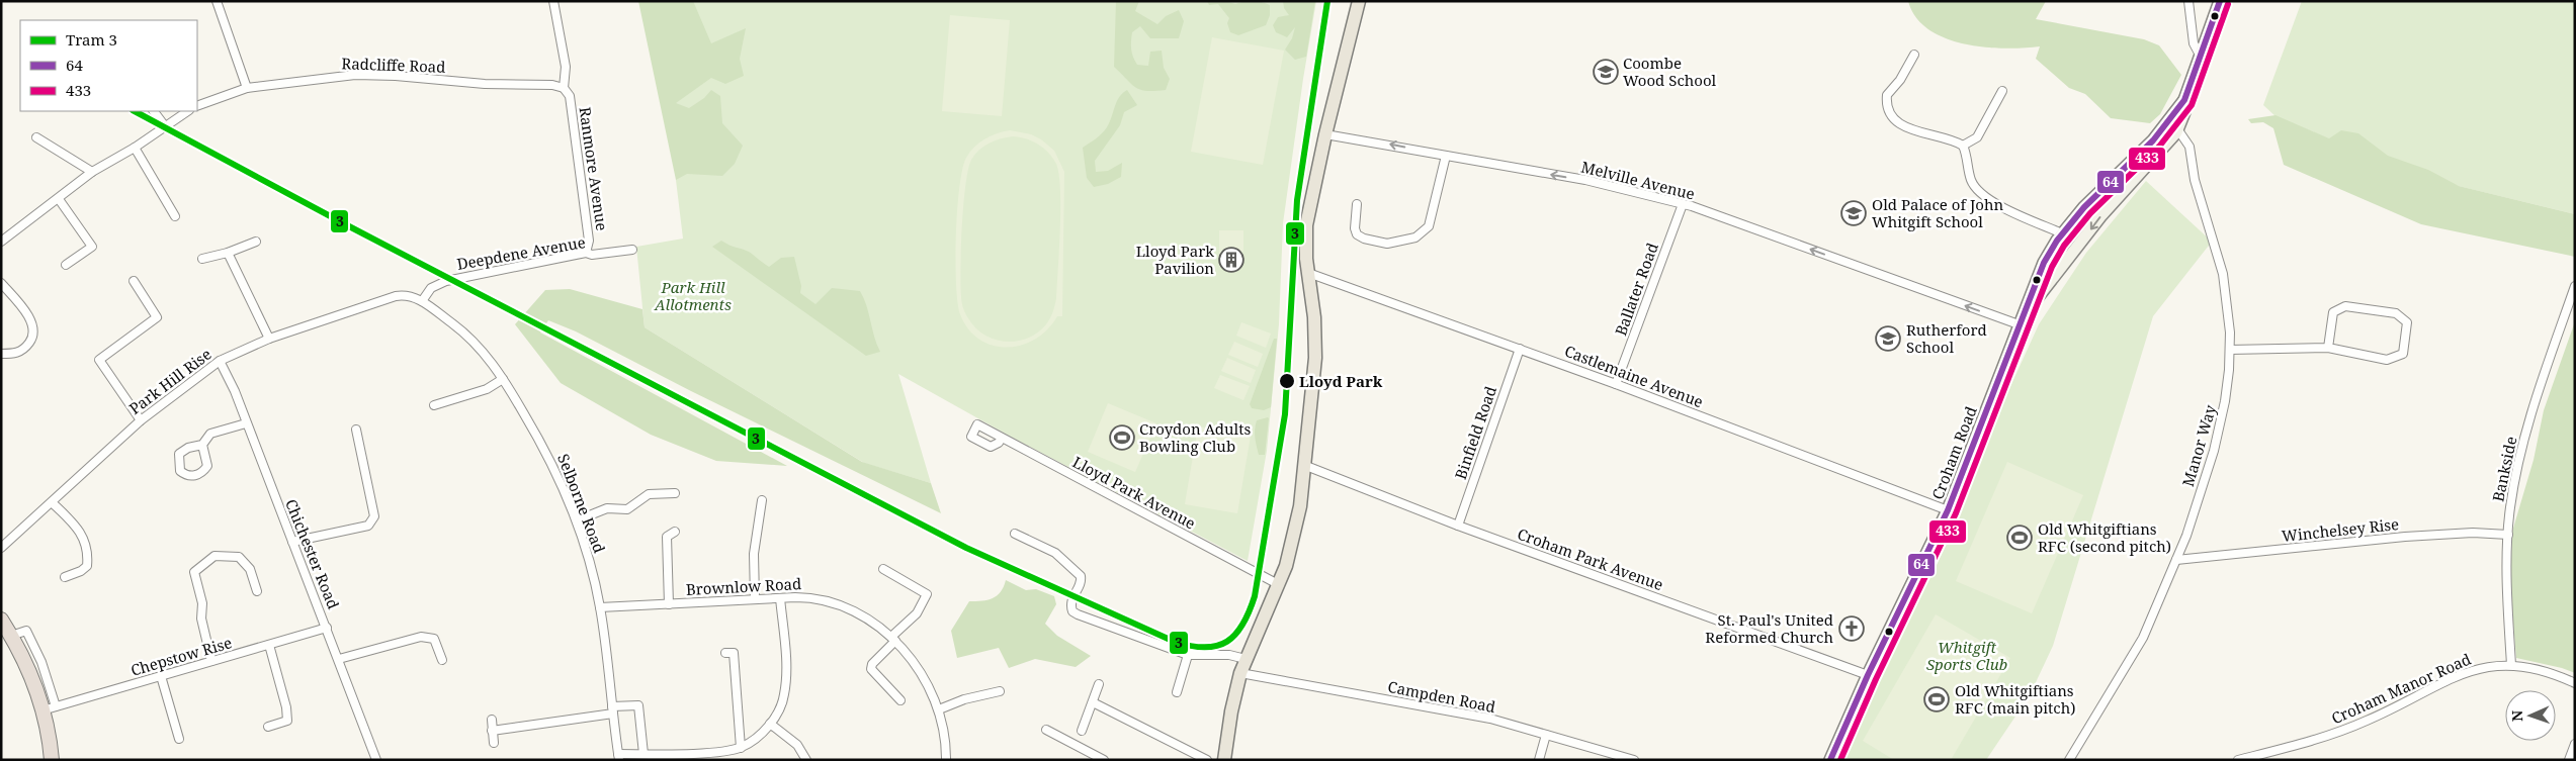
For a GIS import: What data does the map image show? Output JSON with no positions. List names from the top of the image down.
{
  "streets": {
    "street": [
      "Radcliffe Road",
      "Ranmore Avenue",
      "Melville Avenue",
      "Deepdene Avenue",
      "Ballater Road",
      "Castlemaine Avenue",
      "Park Hill Rise",
      "Binfield Road",
      "Manor Way",
      "Croham Road",
      "Bankside",
      "Lloyd Park Avenue",
      "Selborne Road",
      "Winchelsey Rise",
      "Chichester Road",
      "Croham Park Avenue",
      "Brownlow Road",
      "Chepstow Rise",
      "Croham Manor Road",
      "Campden Road"
    ]
  },
  "crossings": [
    ["Radcliffe Road", "Ranmore Avenue"],
    ["Ranmore Avenue", "Deepdene Avenue"],
    ["Melville Avenue", "Ballater Road"],
    ["Melville Avenue", "Croham Road"],
    ["Deepdene Avenue", "Park Hill Rise"],
    ["Deepdene Avenue", "Selborne Road"],
    ["Ballater Road", "Castlemaine Avenue"],
    ["Castlemaine Avenue", "Binfield Road"],
    ["Castlemaine Avenue", "Croham Road"],
    ["Park Hill Rise", "Selborne Road"],
    ["Park Hill Rise", "Chichester Road"],
    ["Binfield Road", "Croham Park Avenue"],
    ["Manor Way", "Croham Road"],
    ["Manor Way", "Winchelsey Rise"],
    ["Croham Road", "Croham Park Avenue"],
    ["Bankside", "Winchelsey Rise"],
    ["Bankside", "Croham Manor Road"],
    ["Selborne Road", "Brownlow Road"],
    ["Chichester Road", "Chepstow Rise"]
  ],
  "one_way": ["Melville Avenue"],
  "parks": ["Park Hill Allotments", "Whitgift Sports Club"],
  "places": {
    "school or university": ["Coombe Wood School", "Old Palace of John Whitgift School", "Rutherford School"],
    "building": ["Lloyd Park Pavilion"],
    "other": ["Lloyd Park"],
    "sports": ["Croydon Adults Bowling Club", "Old Whitgiftians RFC (second pitch)", "Old Whitgiftians RFC (main pitch)"],
    "church": ["St. Paul's United Reformed Church"]
  },
  "lines": ["tram line 3", "transit line 64", "transit line 433"],
  "legend": ["Tram 3", "64", "433"],
  "north": "left"
}
